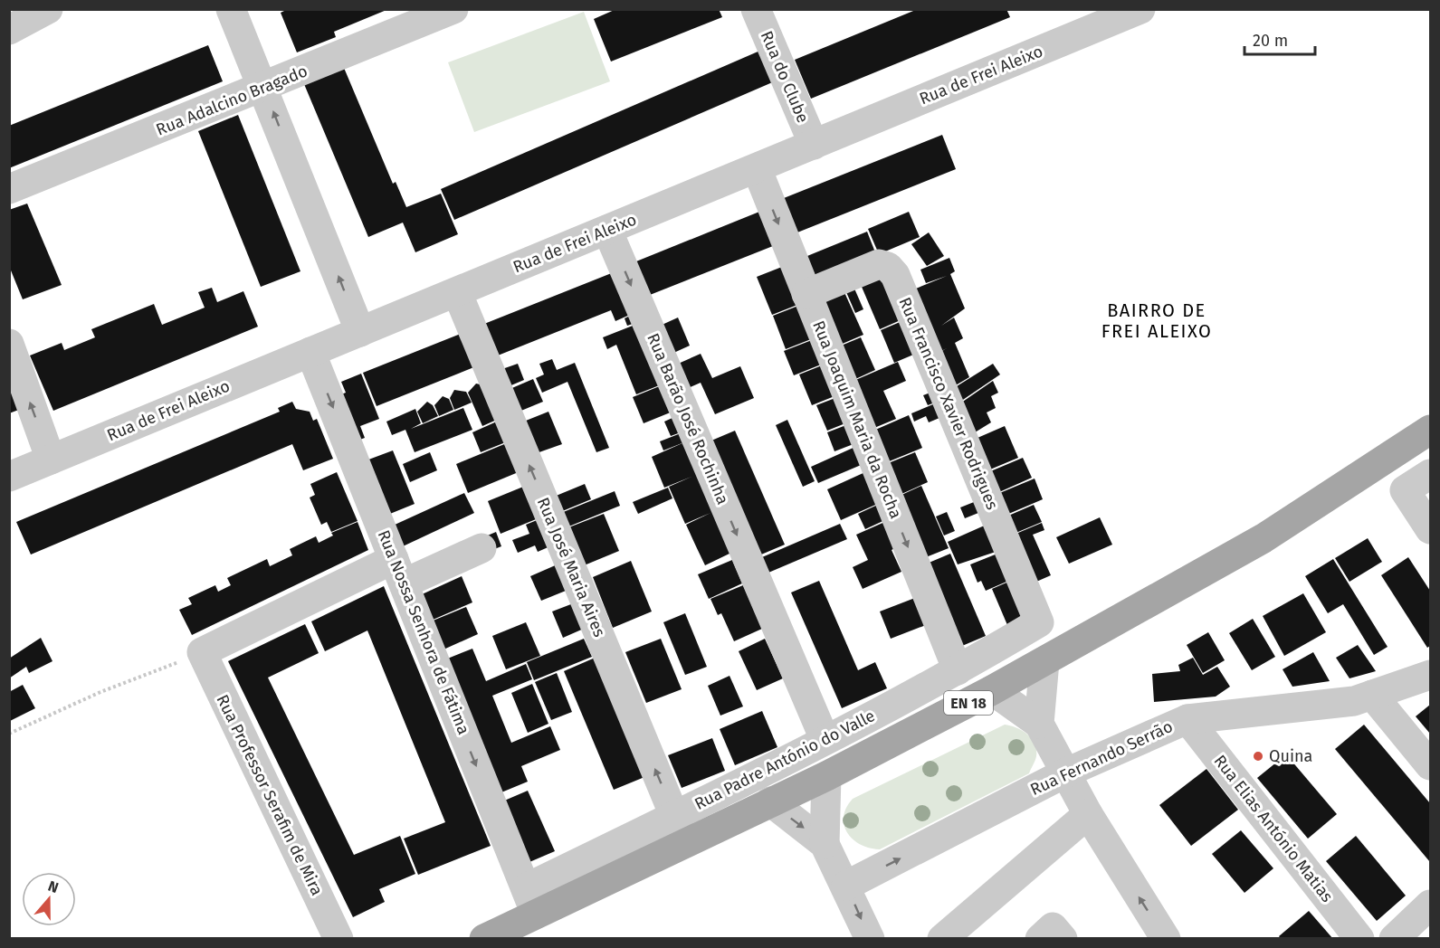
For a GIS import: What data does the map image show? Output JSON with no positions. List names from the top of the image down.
{
  "streets": {
    "main road": ["EN 18"],
    "street": [
      "Rua de Frei Aleixo",
      "Rua do Clube",
      "Rua Adalcino Bragado",
      "Rua Francisco Xavier Rodrigues",
      "Rua Barão José Rochinha",
      "Rua Joaquim Maria da Rocha",
      "Rua José Maria Aires",
      "Rua Nossa Senhora de Fátima",
      "Rua Fernando Serrão",
      "Rua Padre António do Valle",
      "Rua Professor Serafim de Mira",
      "Rua Elias António Matias"
    ]
  },
  "crossings": [
    ["Rua de Frei Aleixo", "Rua do Clube"],
    ["Rua de Frei Aleixo", "Rua Barão José Rochinha"],
    ["Rua de Frei Aleixo", "Rua Joaquim Maria da Rocha"],
    ["Rua de Frei Aleixo", "Rua José Maria Aires"],
    ["Rua de Frei Aleixo", "Rua Nossa Senhora de Fátima"],
    ["Rua Francisco Xavier Rodrigues", "Rua Joaquim Maria da Rocha"],
    ["Rua Francisco Xavier Rodrigues", "Rua Padre António do Valle"],
    ["Rua Barão José Rochinha", "Rua Padre António do Valle"],
    ["Rua Joaquim Maria da Rocha", "Rua Padre António do Valle"],
    ["Rua José Maria Aires", "EN 18"],
    ["Rua José Maria Aires", "Rua Padre António do Valle"],
    ["Rua Nossa Senhora de Fátima", "EN 18"],
    ["EN 18", "Rua Padre António do Valle"],
    ["Rua Fernando Serrão", "Rua Elias António Matias"]
  ],
  "one_way": [
    "Rua Barão José Rochinha",
    "Rua Joaquim Maria da Rocha",
    "Rua José Maria Aires",
    "Rua Nossa Senhora de Fátima"
  ],
  "districts": ["BAIRRO DE FREI ALEIXO"],
  "places": ["Quina"],
  "scale_bar": "20 m",
  "north": "top"
}
